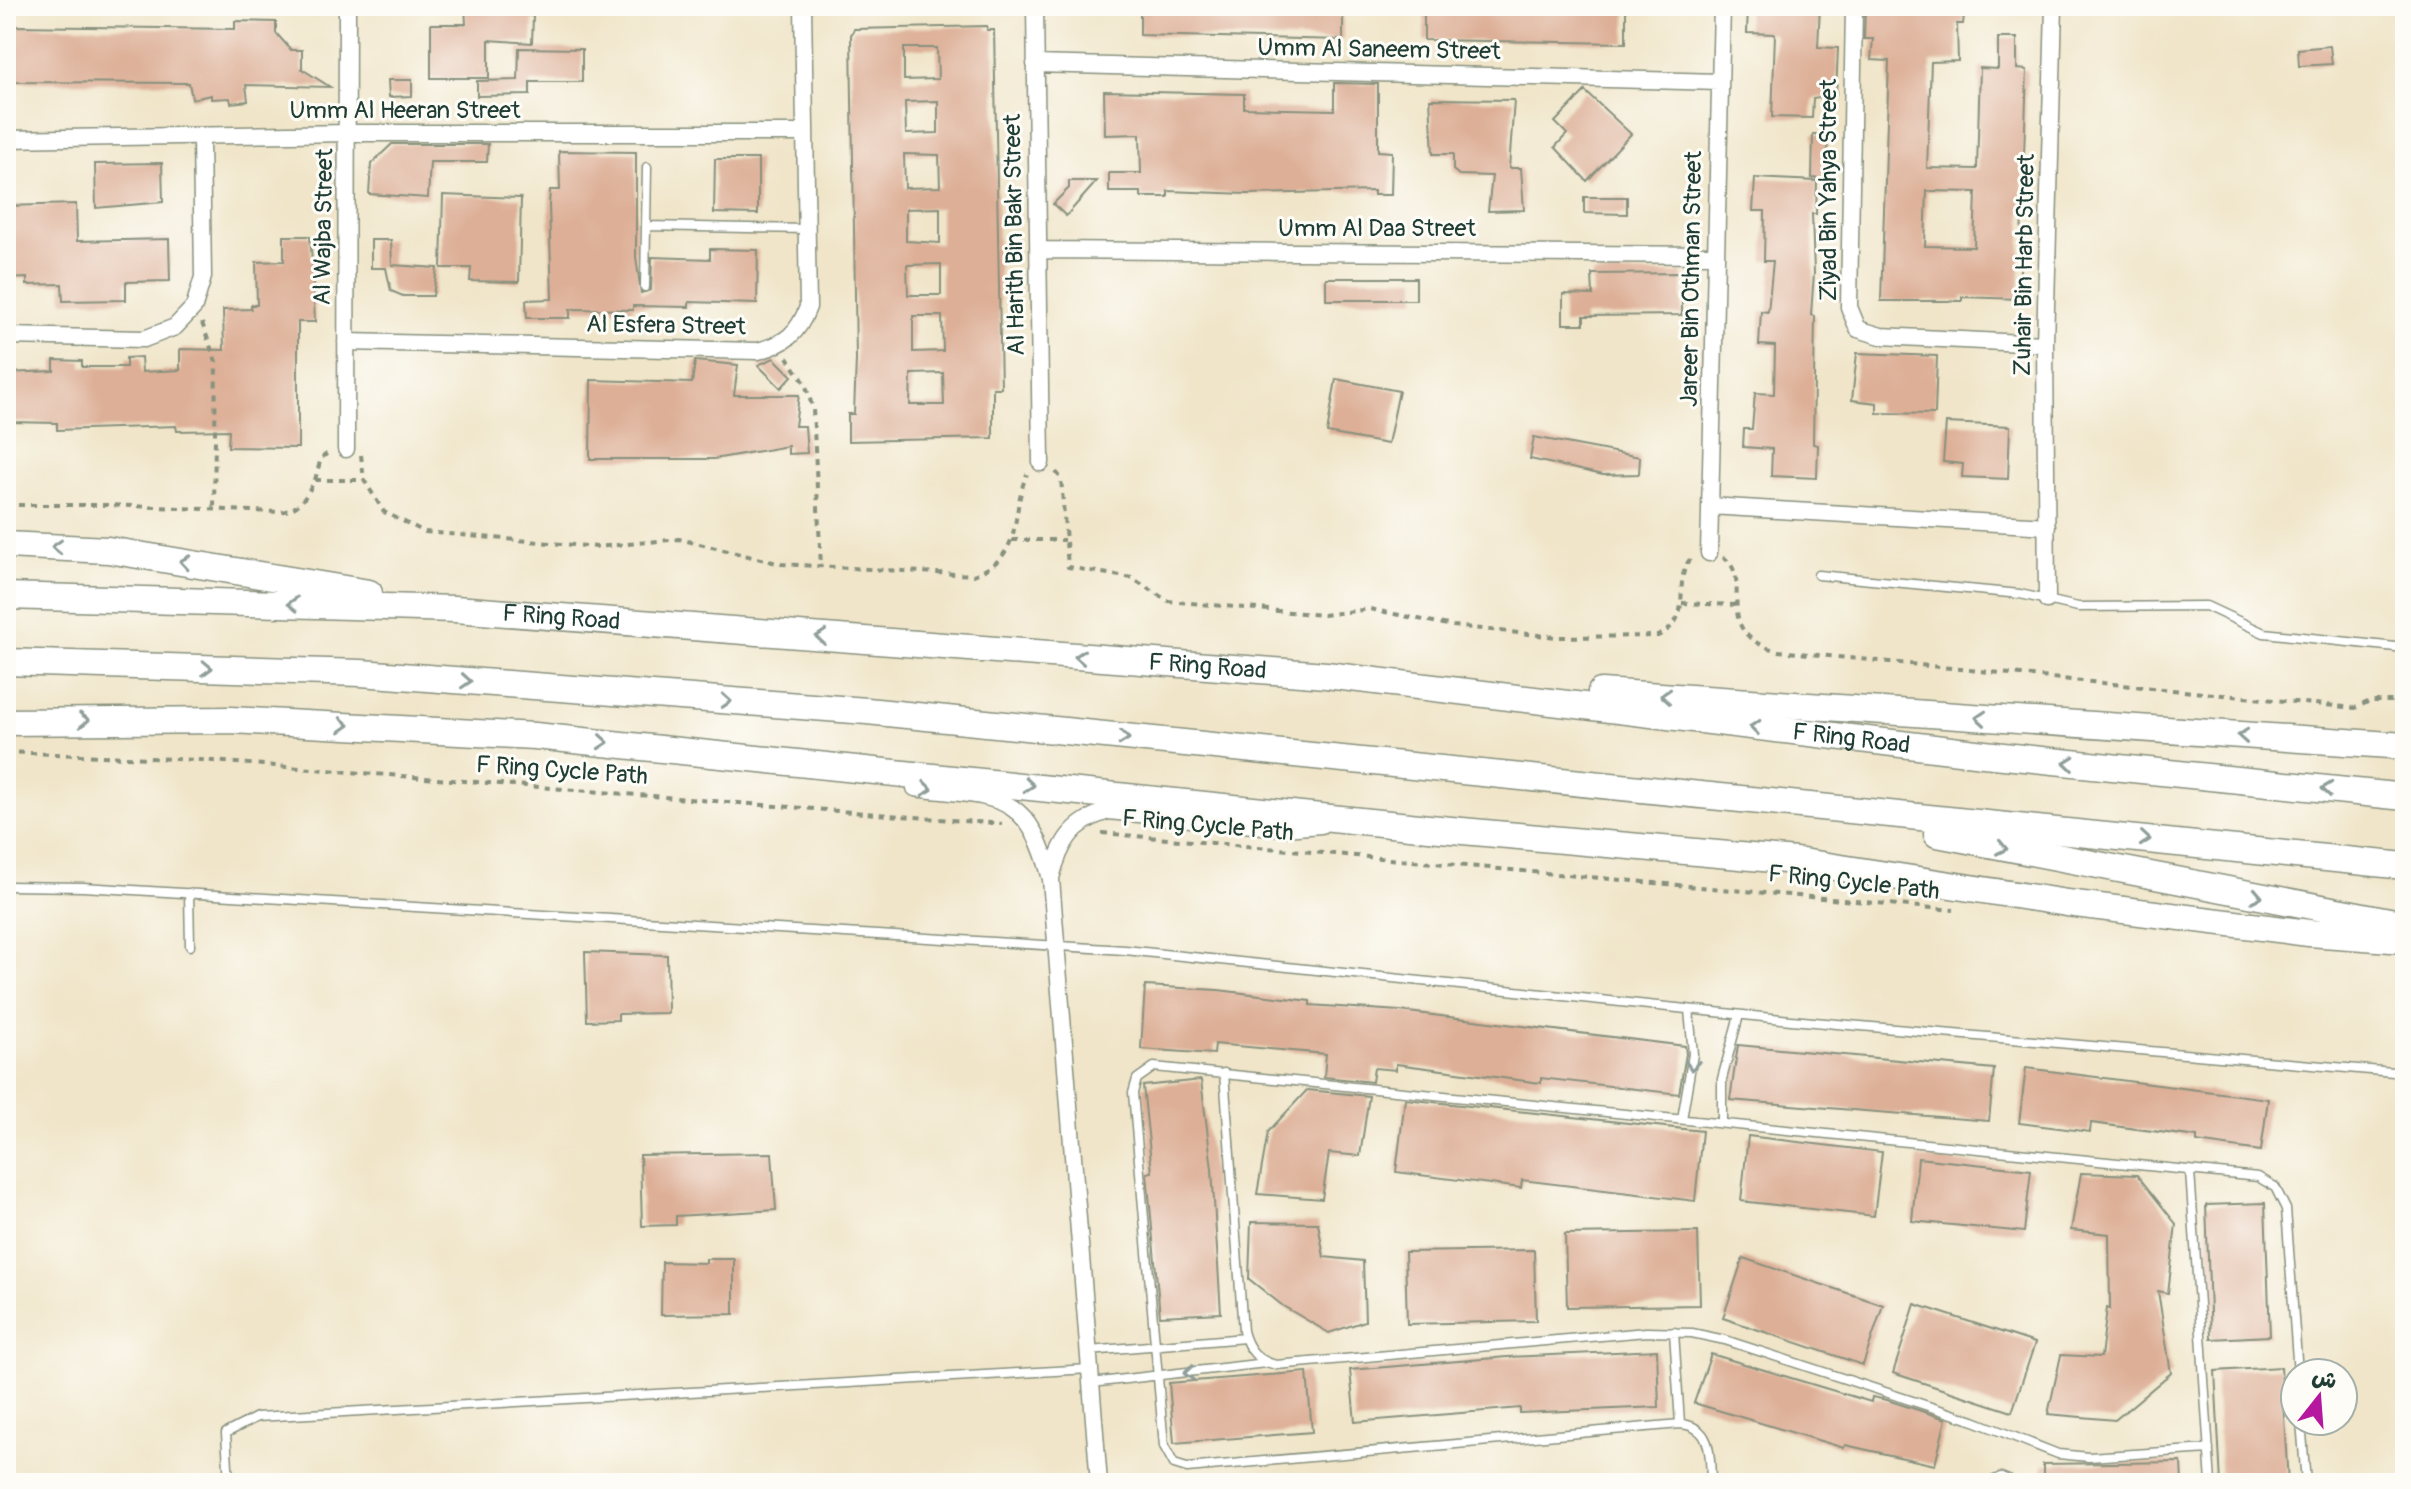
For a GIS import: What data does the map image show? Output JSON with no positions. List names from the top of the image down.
{
  "streets": {
    "highway": ["F Ring Road"],
    "street": [
      "Umm Al Saneem Street",
      "Umm Al Heeran Street",
      "Ziyad Bin Yahya Street",
      "Al Wajba Street",
      "Umm Al Daa Street",
      "Al Harith Bin Bakr Street",
      "Zuhair Bin Harb Street",
      "Jareer Bin Othman Street",
      "Al Esfera Street"
    ],
    "path": ["F Ring Cycle Path"]
  },
  "crossings": [
    ["Umm Al Saneem Street", "Al Harith Bin Bakr Street"],
    ["Umm Al Saneem Street", "Jareer Bin Othman Street"],
    ["Umm Al Heeran Street", "Al Wajba Street"],
    ["Umm Al Heeran Street", "Al Esfera Street"],
    ["Ziyad Bin Yahya Street", "Zuhair Bin Harb Street"],
    ["Al Wajba Street", "Al Esfera Street"],
    ["Umm Al Daa Street", "Al Harith Bin Bakr Street"],
    ["Umm Al Daa Street", "Jareer Bin Othman Street"]
  ],
  "north": "top"
}
